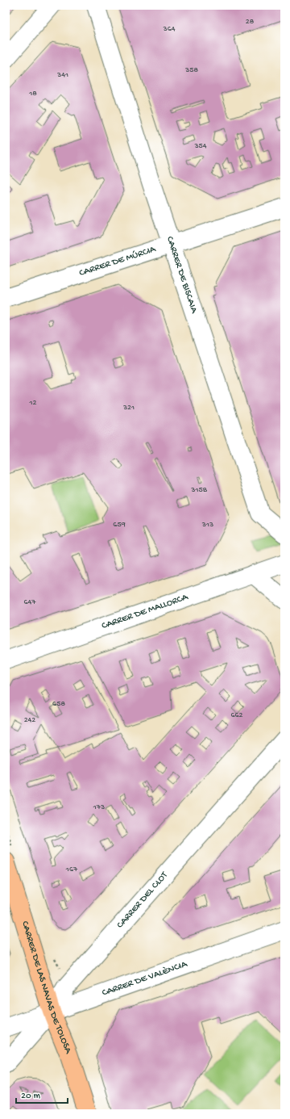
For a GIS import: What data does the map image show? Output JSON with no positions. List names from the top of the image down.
{
  "streets": {
    "main road": ["CARRER DE LAS NAVAS DE TOLOSA"],
    "street": [
      "CARRER DE MÚRCIA",
      "CARRER DE BISCAIA",
      "CARRER DE MALLORCA",
      "CARRER DEL CLOT",
      "CARRER DE VALÈNCIA"
    ]
  },
  "crossings": [
    ["CARRER DE MÚRCIA", "CARRER DE BISCAIA"],
    ["CARRER DEL CLOT", "CARRER DE VALÈNCIA"],
    ["CARRER DEL CLOT", "CARRER DE LAS NAVAS DE TOLOSA"],
    ["CARRER DE VALÈNCIA", "CARRER DE LAS NAVAS DE TOLOSA"]
  ],
  "house_numbers": [
    "28",
    "364",
    "358",
    "341",
    "18",
    "354",
    "12",
    "321",
    "315B",
    "659",
    "313",
    "647",
    "658",
    "662",
    "242",
    "173",
    "167"
  ],
  "scale_bar": "20 m"
}
